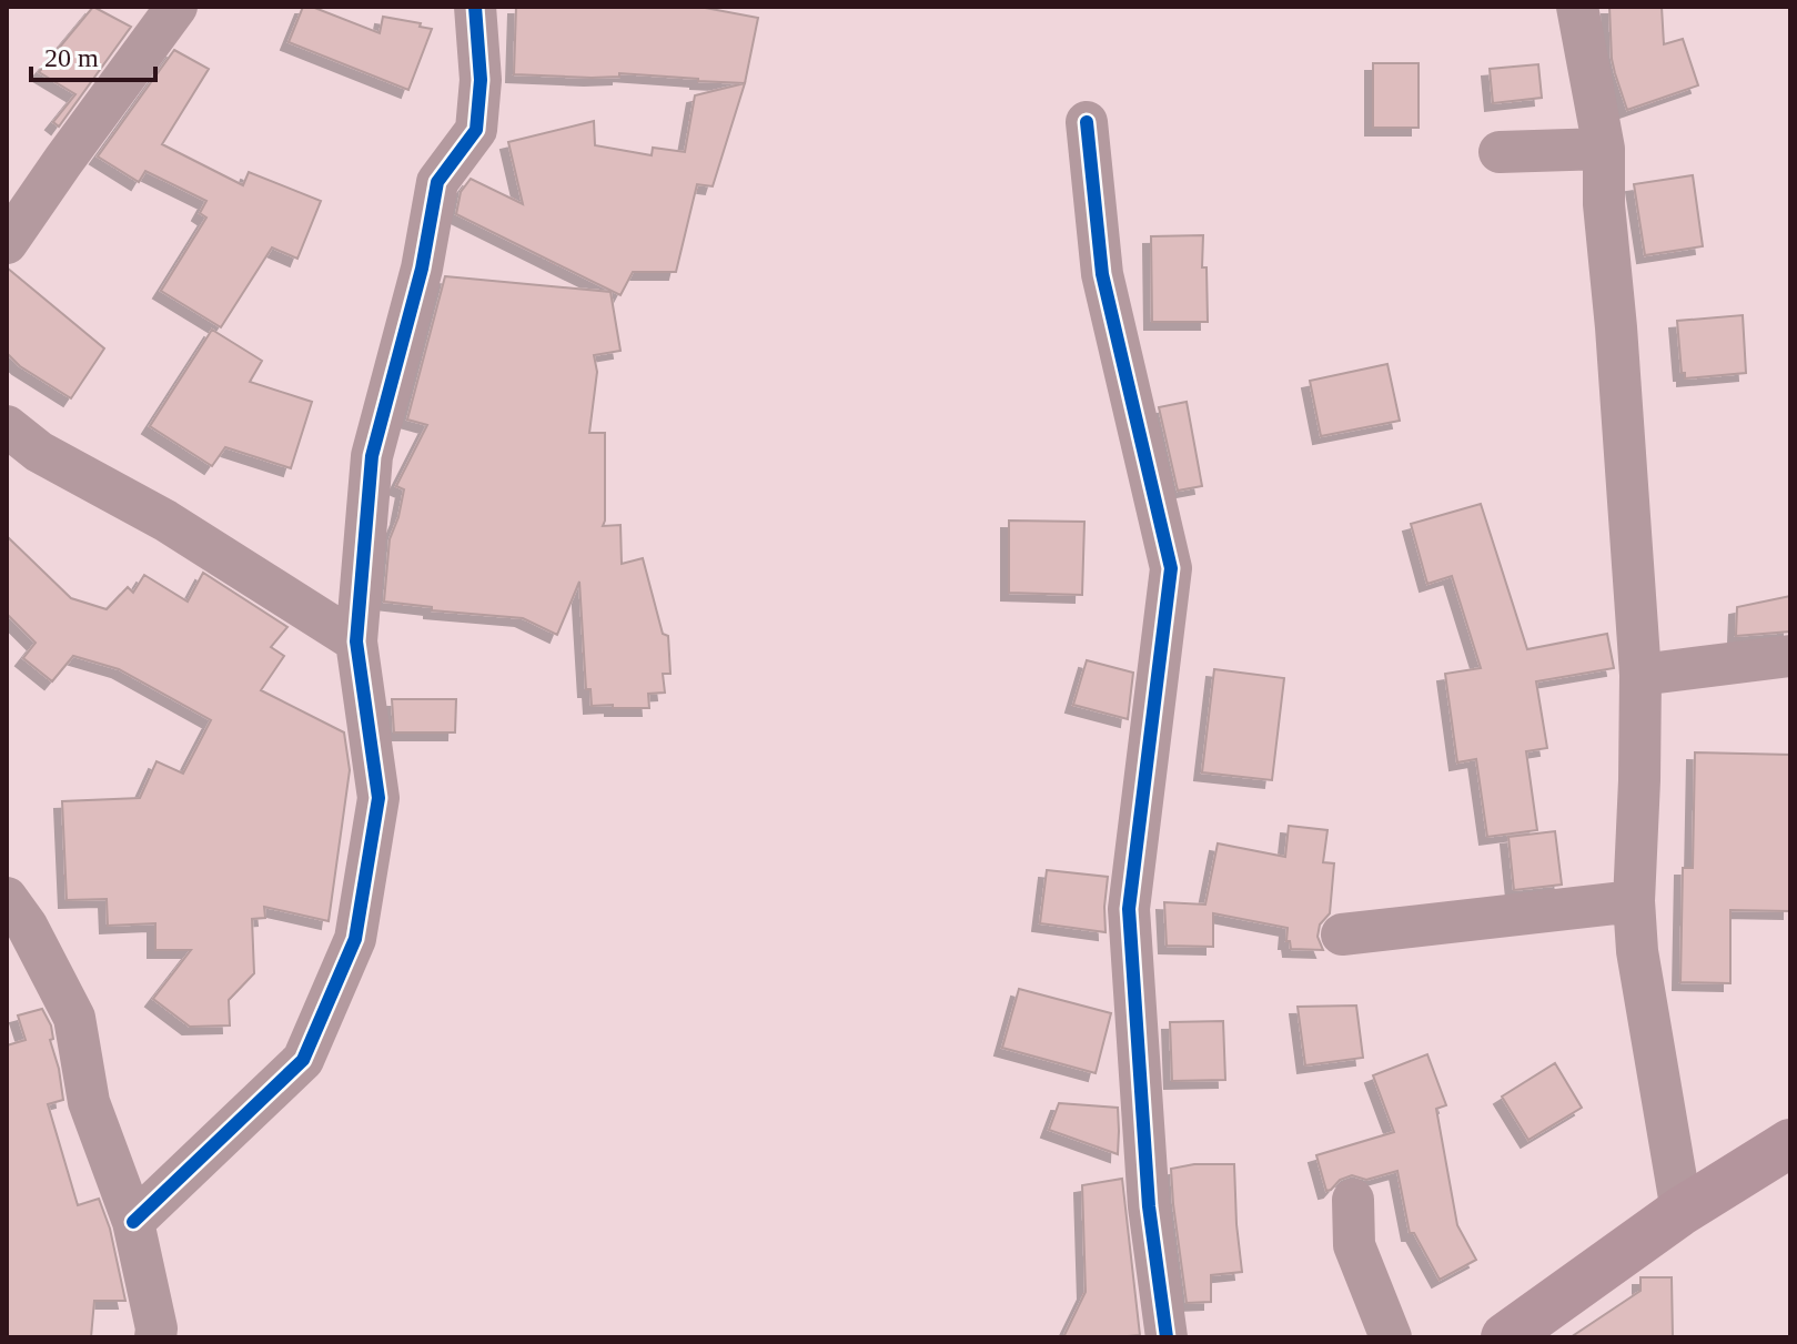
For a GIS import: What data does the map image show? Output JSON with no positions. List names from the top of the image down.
{
  "scale_bar": "20 m"
}
